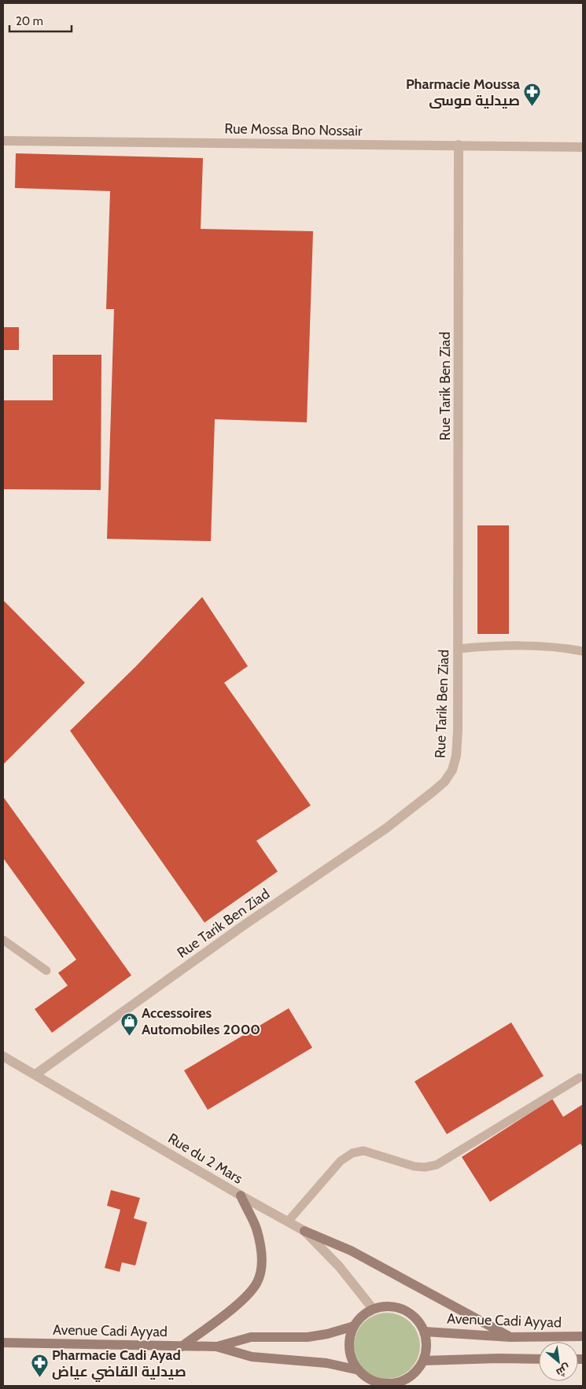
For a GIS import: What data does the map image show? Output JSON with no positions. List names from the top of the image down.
{
  "streets": {
    "main road": ["Avenue Cadi Ayyad"],
    "street": ["Rue Mossa Bno Nossair", "Rue Tarik Ben Ziad", "Rue du 2 Mars"]
  },
  "crossings": [
    ["Rue Mossa Bno Nossair", "Rue Tarik Ben Ziad"],
    ["Rue Tarik Ben Ziad", "Rue du 2 Mars"],
    ["Rue du 2 Mars", "Avenue Cadi Ayyad"]
  ],
  "places": {
    "pharmacy": ["Pharmacie Moussa صيدلية موسى", "Pharmacie Cadi Ayad صيدلية القاضي عياض"],
    "shop": ["Accessoires Automobiles 2000"]
  },
  "scale_bar": "20 m",
  "north": "bottom right"
}
